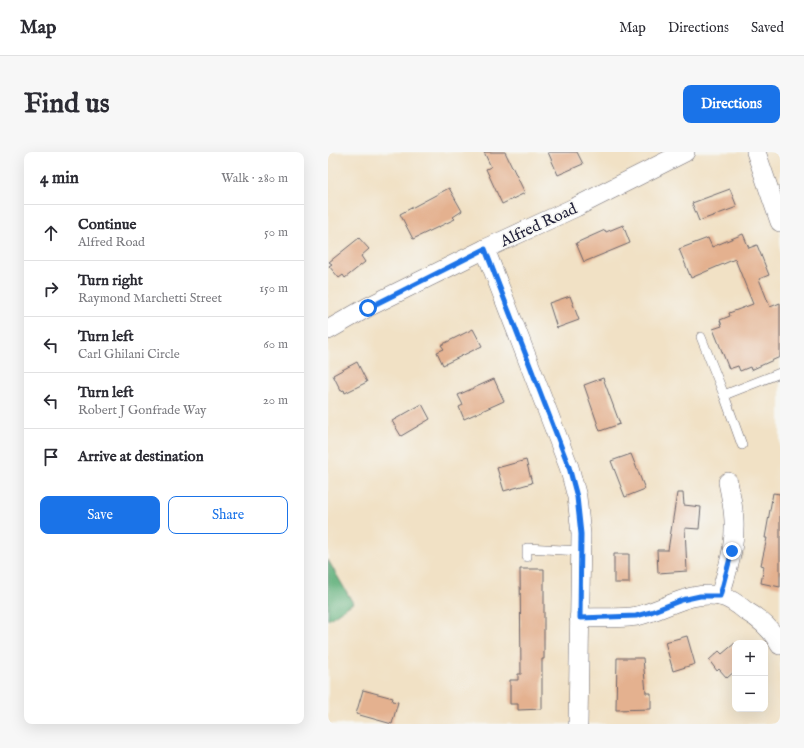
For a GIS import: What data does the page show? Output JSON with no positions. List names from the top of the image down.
{
  "streets": {
    "street": ["Alfred Road"]
  },
  "page": {
    "header": "Map",
    "nav": ["Map", "Directions", "Saved"],
    "buttons": [
      "Directions",
      ["Save", "Share"]
    ],
    "title": "Find us",
    "heading": ["4 min", "Walk · 280 m"],
    "list": [
      ["Continue", "Alfred Road", "50 m"],
      ["Turn right", "Raymond Marchetti Street", "150 m"],
      ["Turn left", "Carl Ghilani Circle", "60 m"],
      ["Turn left", "Robert J Gonfrade Way", "20 m"],
      "Arrive at destination"
    ],
    "map_buttons": ["+", "−"]
  }
}
